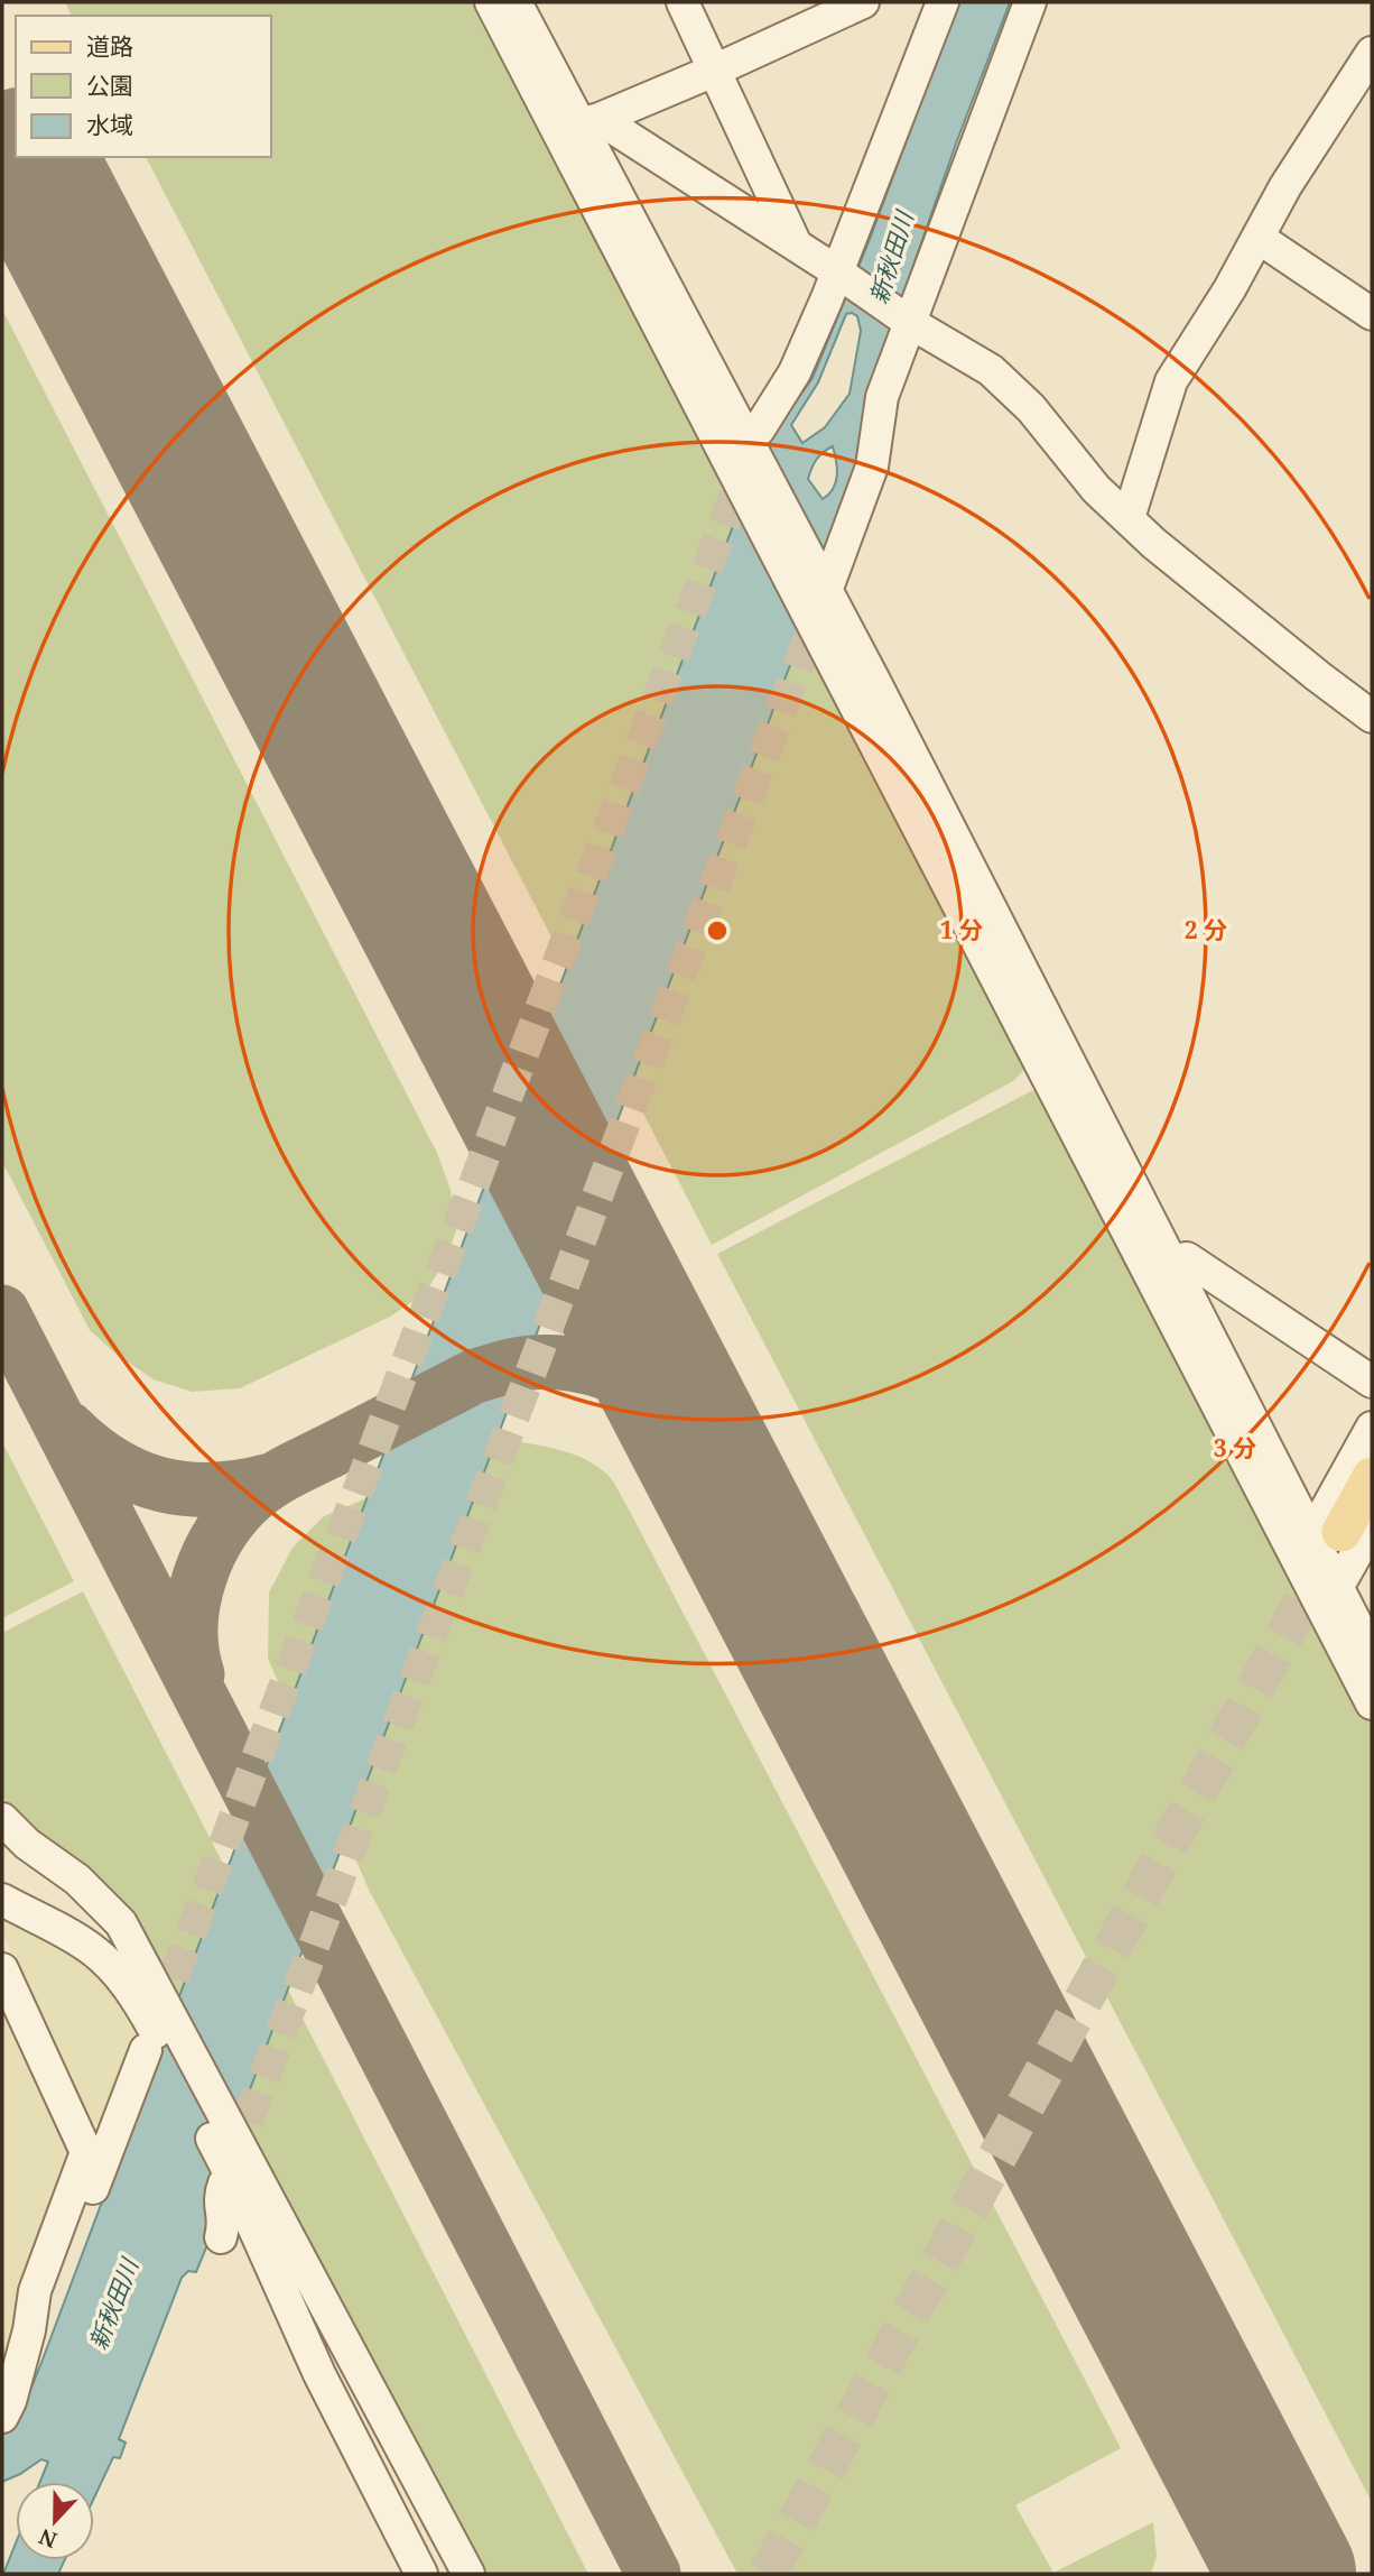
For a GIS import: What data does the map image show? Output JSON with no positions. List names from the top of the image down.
{
  "water": ["新秋田川"],
  "legend": ["道路", "公園", "水域"],
  "north": "bottom",
  "rings": ["1 分", "2 分", "3 分"]
}
